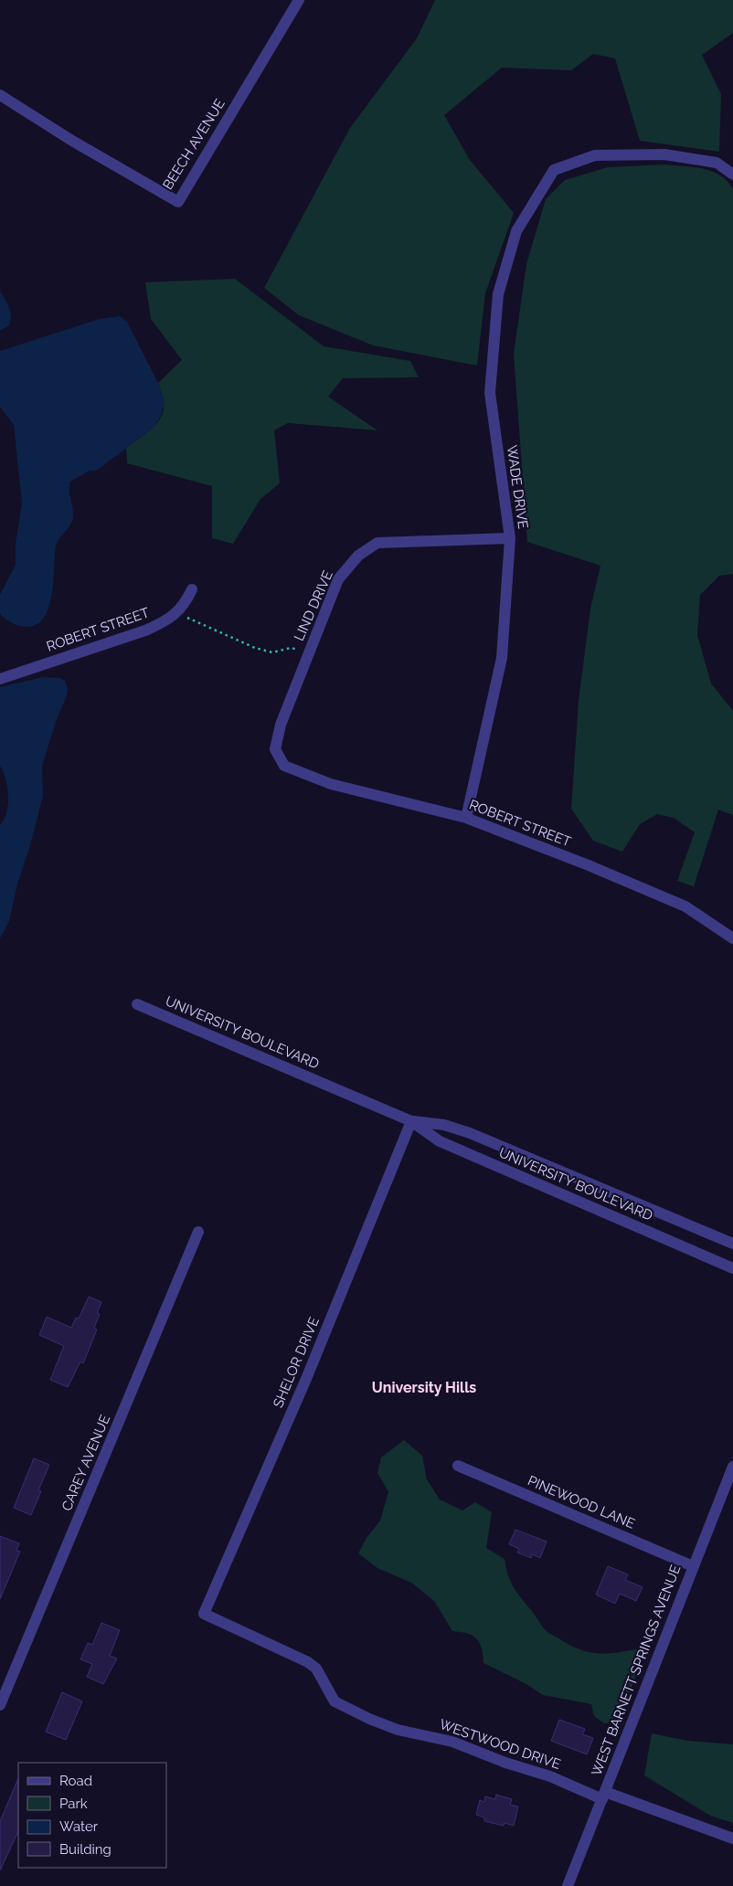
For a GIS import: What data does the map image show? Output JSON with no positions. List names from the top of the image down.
{
  "streets": {
    "street": [
      "BEECH AVENUE",
      "WADE DRIVE",
      "LIND DRIVE",
      "ROBERT STREET",
      "UNIVERSITY BOULEVARD",
      "SHELOR DRIVE",
      "CAREY AVENUE",
      "PINEWOOD LANE",
      "WEST BARNETT SPRINGS AVENUE",
      "WESTWOOD DRIVE"
    ]
  },
  "crossings": [
    ["WADE DRIVE", "LIND DRIVE"],
    ["WADE DRIVE", "ROBERT STREET"],
    ["LIND DRIVE", "ROBERT STREET"],
    ["UNIVERSITY BOULEVARD", "SHELOR DRIVE"],
    ["SHELOR DRIVE", "WESTWOOD DRIVE"],
    ["PINEWOOD LANE", "WEST BARNETT SPRINGS AVENUE"],
    ["WEST BARNETT SPRINGS AVENUE", "WESTWOOD DRIVE"]
  ],
  "districts": ["University Hills"],
  "legend": [
    "Road",
    "Park",
    "Water",
    "Building"
  ]
}
